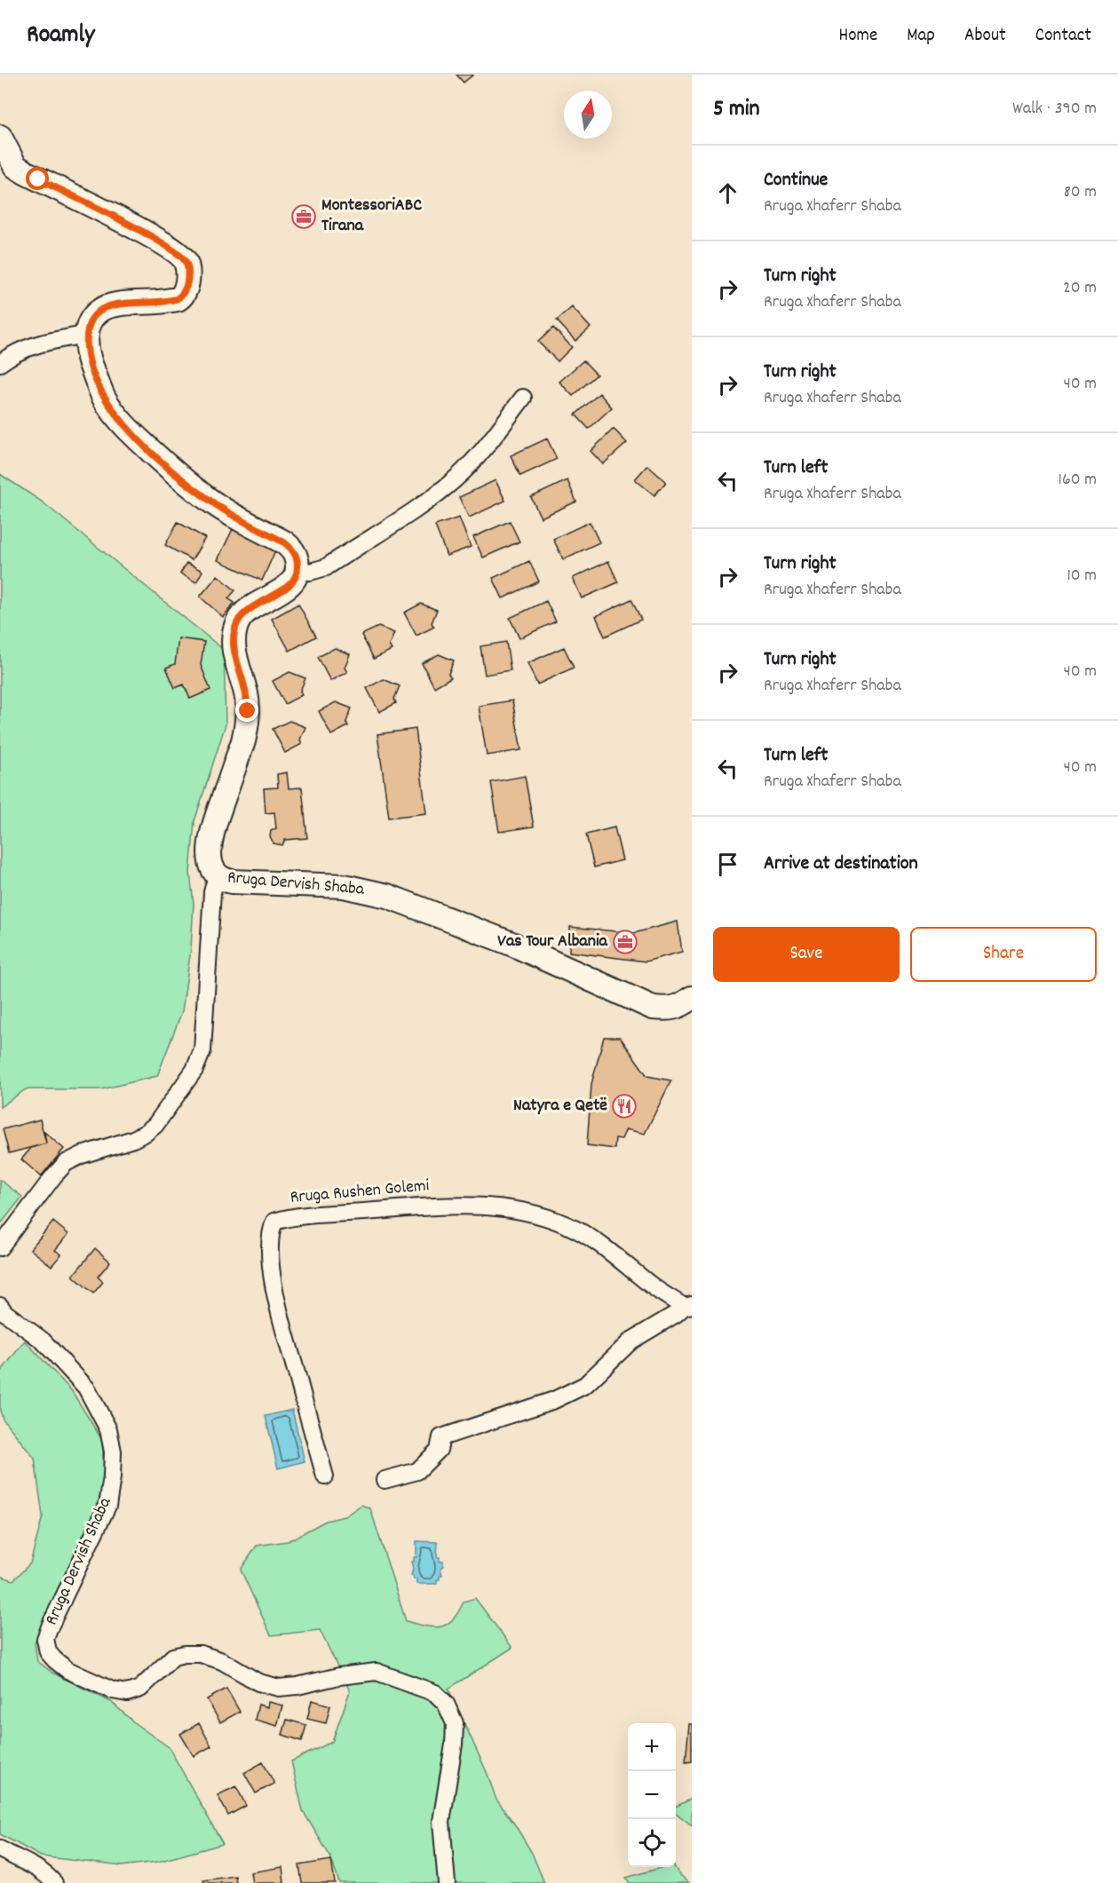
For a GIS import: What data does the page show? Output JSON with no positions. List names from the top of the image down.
{
  "streets": {
    "street": ["Rruga Dervish Shaba", "Rruga Rushen Golemi"]
  },
  "places": {
    "office": ["MontessoriABC Tirana", "Vas Tour Albania"],
    "restaurant": ["Natyra e Qetë"]
  },
  "north": "top",
  "page": {
    "header": "Roamly",
    "nav": [
      "Home",
      "Map",
      "About",
      "Contact"
    ],
    "heading": ["5 min", "Walk · 390 m"],
    "list": [
      ["Continue", "Rruga Xhaferr Shaba", "80 m"],
      ["Turn right", "Rruga Xhaferr Shaba", "20 m"],
      ["Turn right", "Rruga Xhaferr Shaba", "40 m"],
      ["Turn left", "Rruga Xhaferr Shaba", "160 m"],
      ["Turn right", "Rruga Xhaferr Shaba", "10 m"],
      ["Turn right", "Rruga Xhaferr Shaba", "40 m"],
      ["Turn left", "Rruga Xhaferr Shaba", "40 m"],
      "Arrive at destination"
    ],
    "buttons": ["Save", "Share"],
    "map_buttons": ["+", "−"]
  }
}
